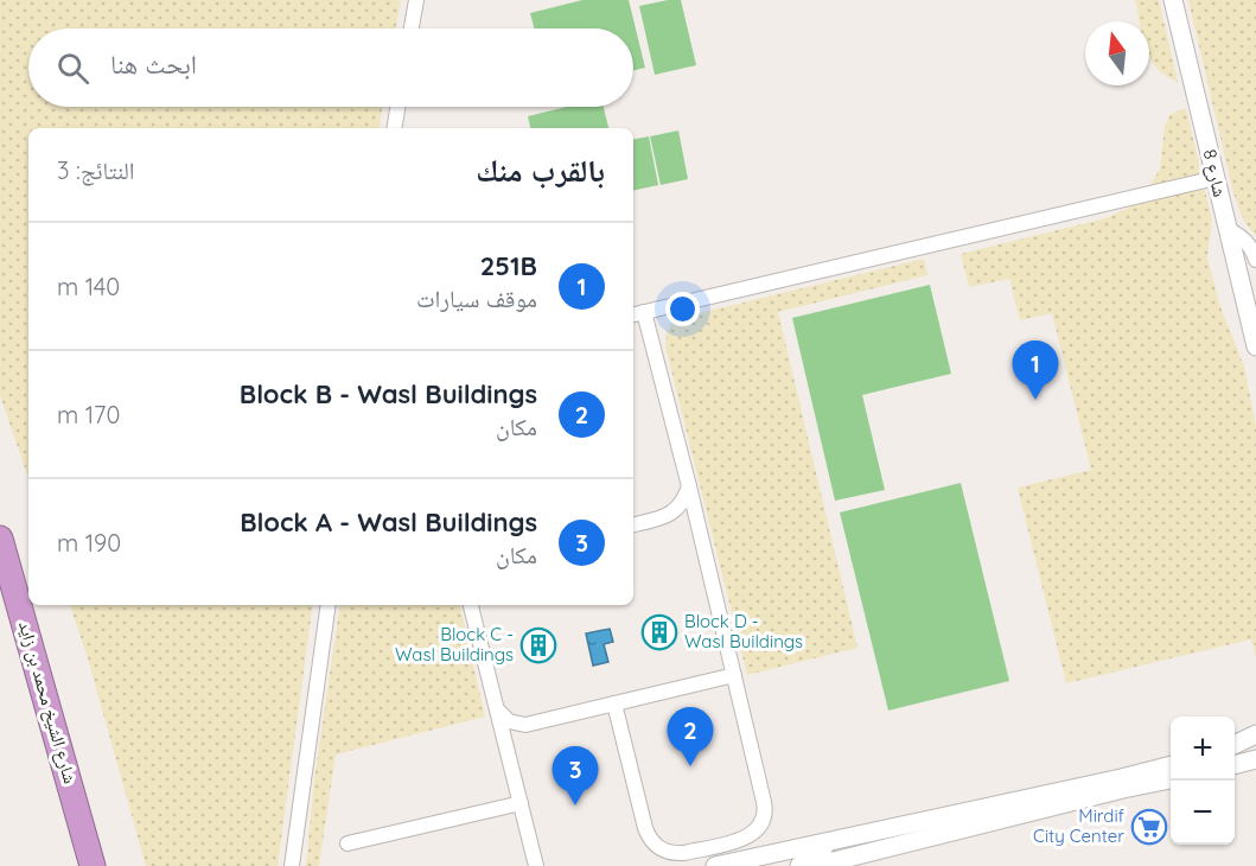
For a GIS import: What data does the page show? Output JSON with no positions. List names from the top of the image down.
{
  "streets": {
    "highway": ["شارع الشيخ محمد بن زايد"],
    "street": ["شارع 8"]
  },
  "places": {
    "building": ["Block D - Wasl Buildings", "Block C - Wasl Buildings"],
    "supermarket": ["Mirdif City Center"]
  },
  "north": "top",
  "page": {
    "search": "ابحث هنا",
    "heading": ["بالقرب منك", "النتائج: 3"],
    "list": [
      {
        "mark": "1",
        "name": "251B",
        "note": "موقف سيارات",
        "value": "140 m"
      },
      {
        "mark": "2",
        "name": "Block B - Wasl Buildings",
        "note": "مكان",
        "value": "170 m"
      },
      {
        "mark": "3",
        "name": "Block A - Wasl Buildings",
        "note": "مكان",
        "value": "190 m"
      }
    ],
    "pins": ["1", "2", "3"],
    "map_buttons": ["+", "−"]
  }
}
